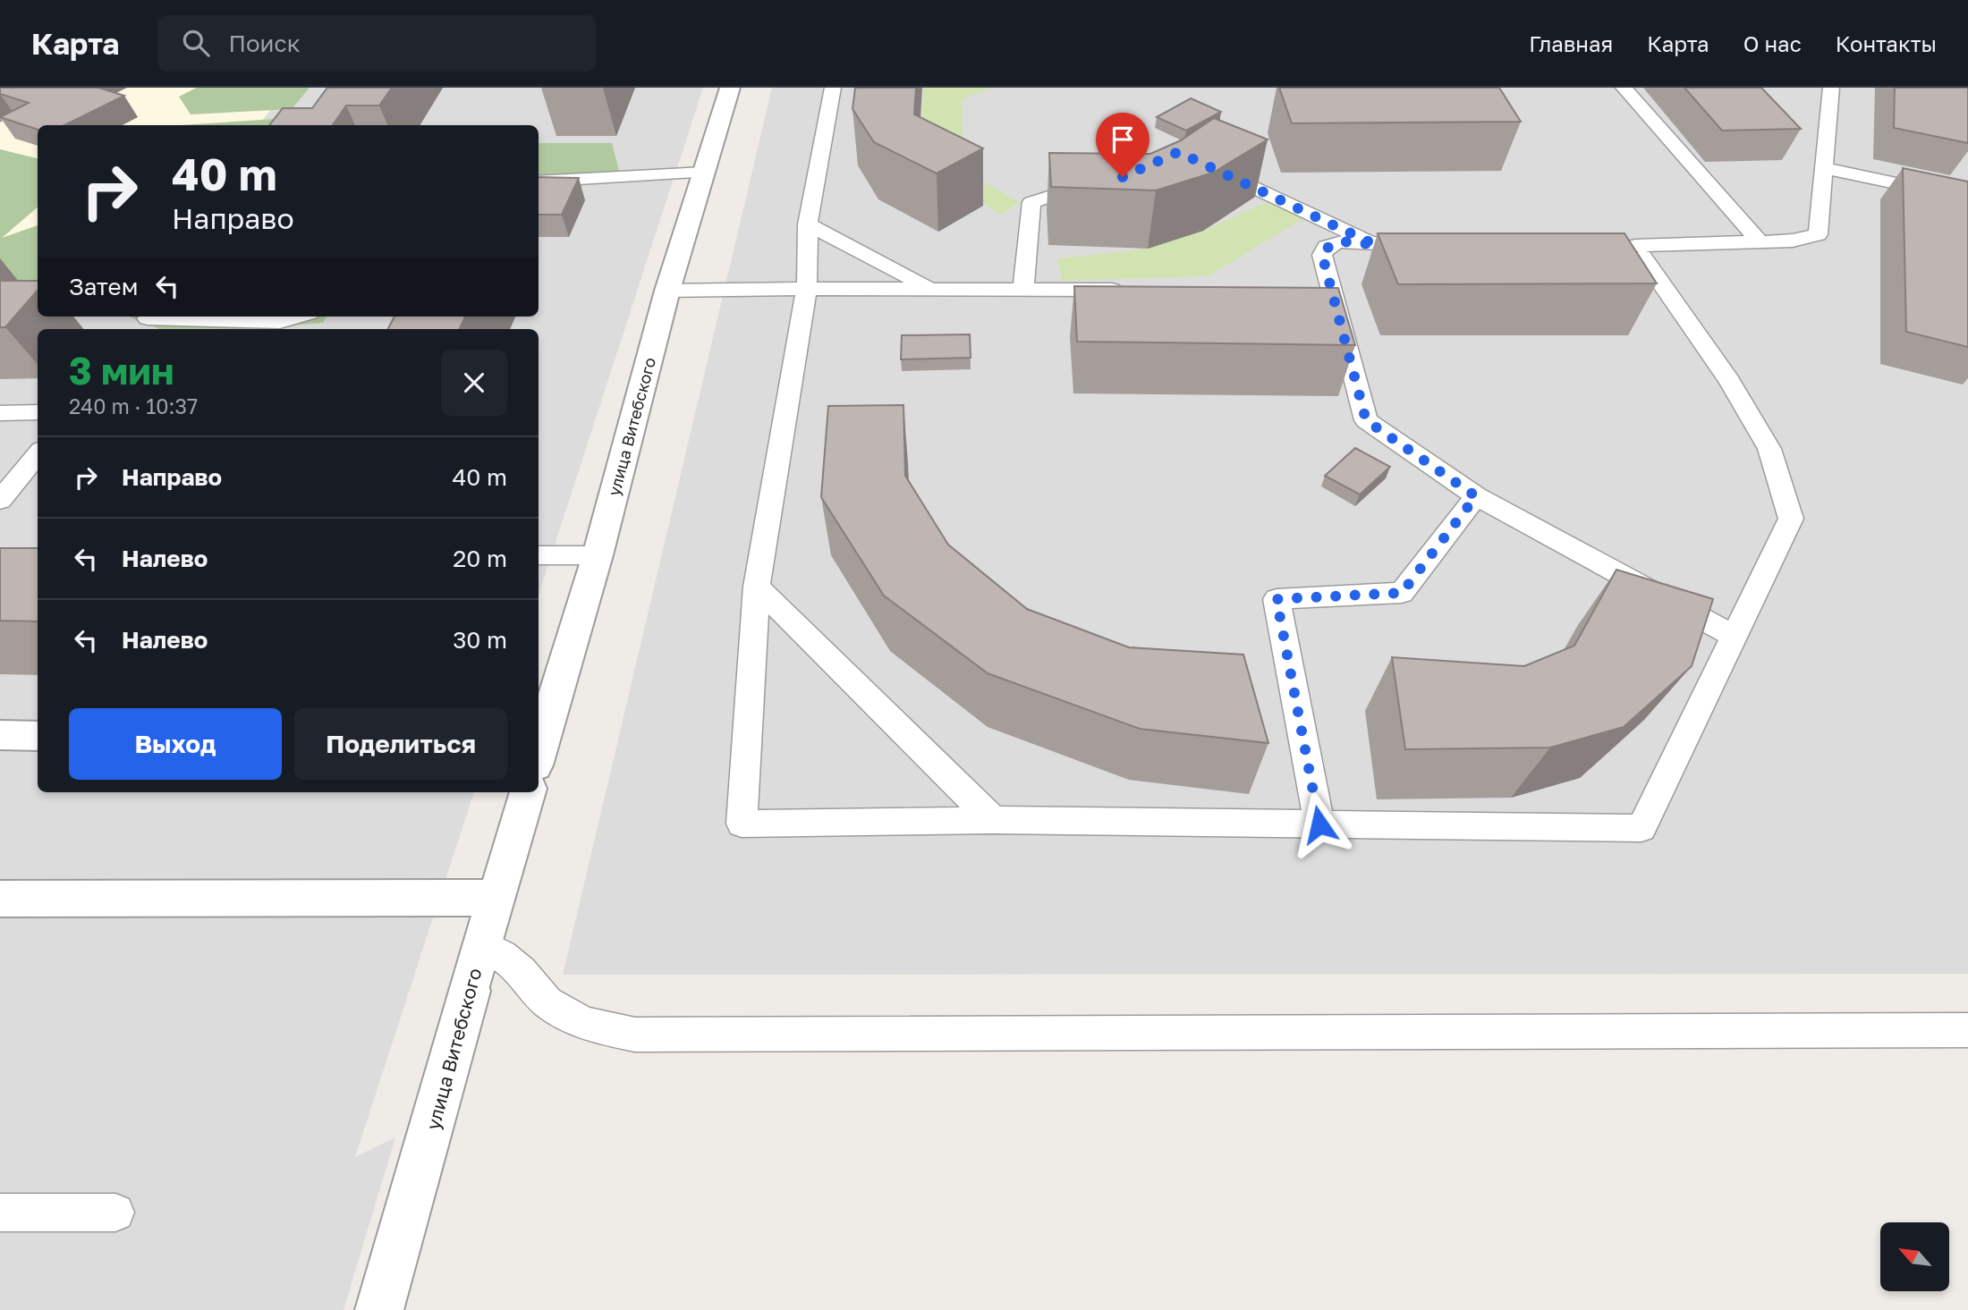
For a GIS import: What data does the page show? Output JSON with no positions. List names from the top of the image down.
{
  "streets": {
    "street": ["улица Витебского"]
  },
  "north": "top left",
  "page": {
    "header": "Карта",
    "search": "Поиск",
    "nav": [
      "Главная",
      "Карта",
      "О нас",
      "Контакты"
    ],
    "turn": ["40 m", "Направо"],
    "then": "Затем",
    "heading": ["3 мин", "240 m · 10:37"],
    "list": [
      {
        "name": "Направо",
        "value": "40 m"
      },
      {
        "name": "Налево",
        "value": "20 m"
      },
      {
        "name": "Налево",
        "value": "30 m"
      }
    ],
    "buttons": ["Выход", "Поделиться"]
  }
}
